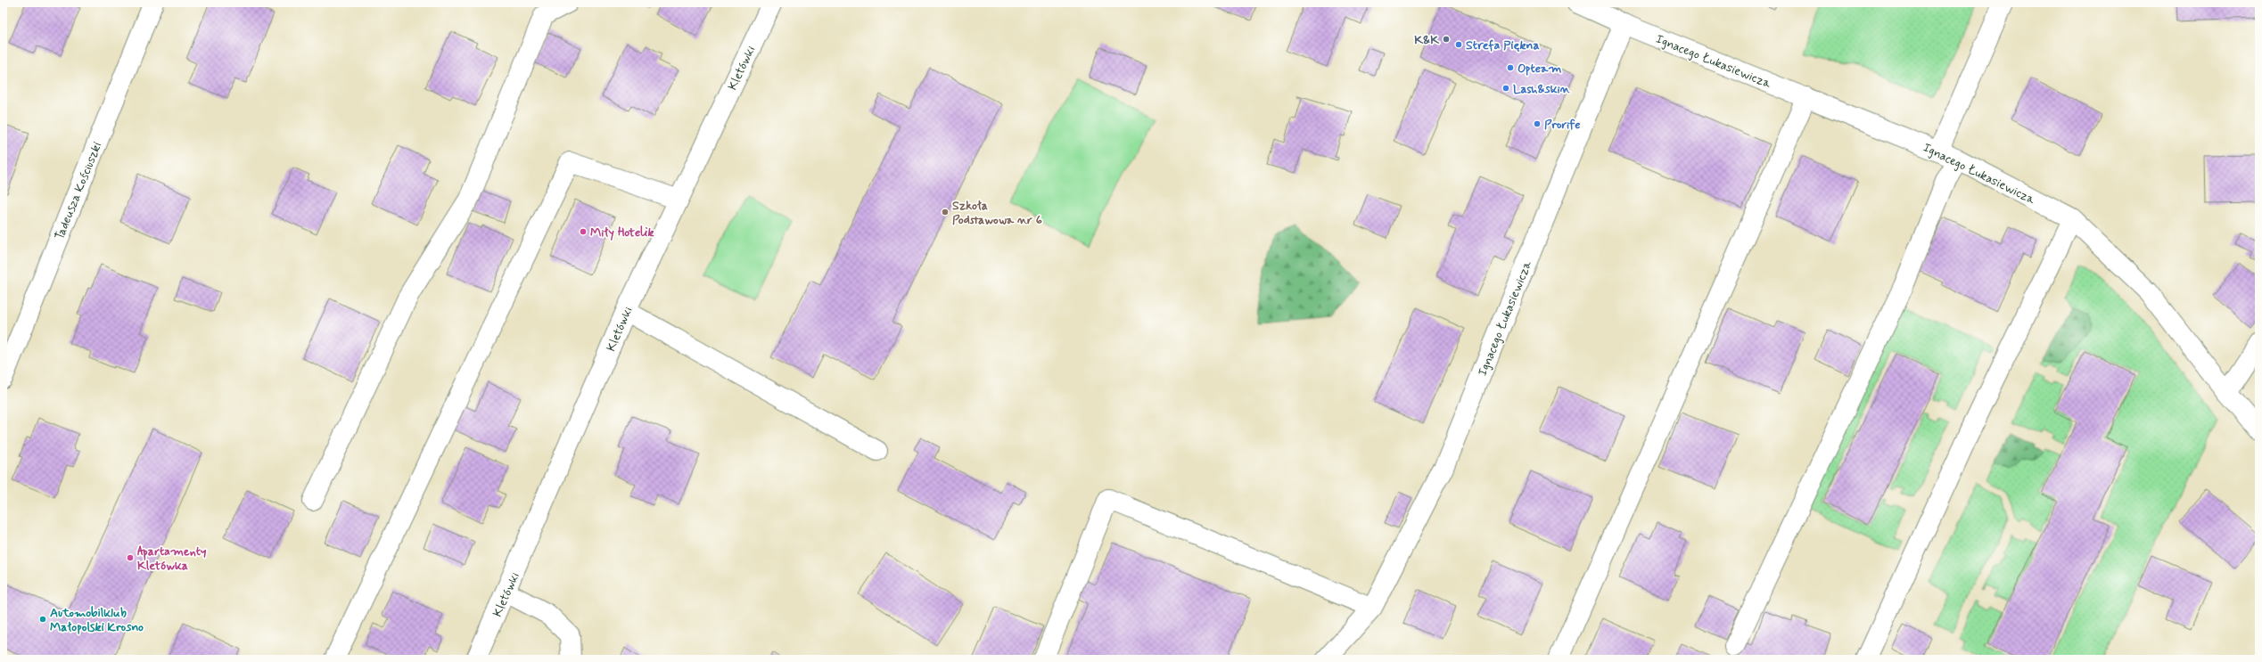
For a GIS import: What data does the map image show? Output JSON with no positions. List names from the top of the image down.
{
  "streets": {
    "street": ["Ignacego Łukasiewicza", "Kletówki", "Tadeusza Kościuszki"]
  },
  "places": [
    "K&K",
    "Strefa Piękna",
    "Opteam",
    "Lash&skin",
    "Prorife",
    "Szkoła Podstawowa nr 6",
    "Miły Hotelik",
    "Apartamenty Kletówka",
    "Automobilklub Małopolski Krosno"
  ]
}
